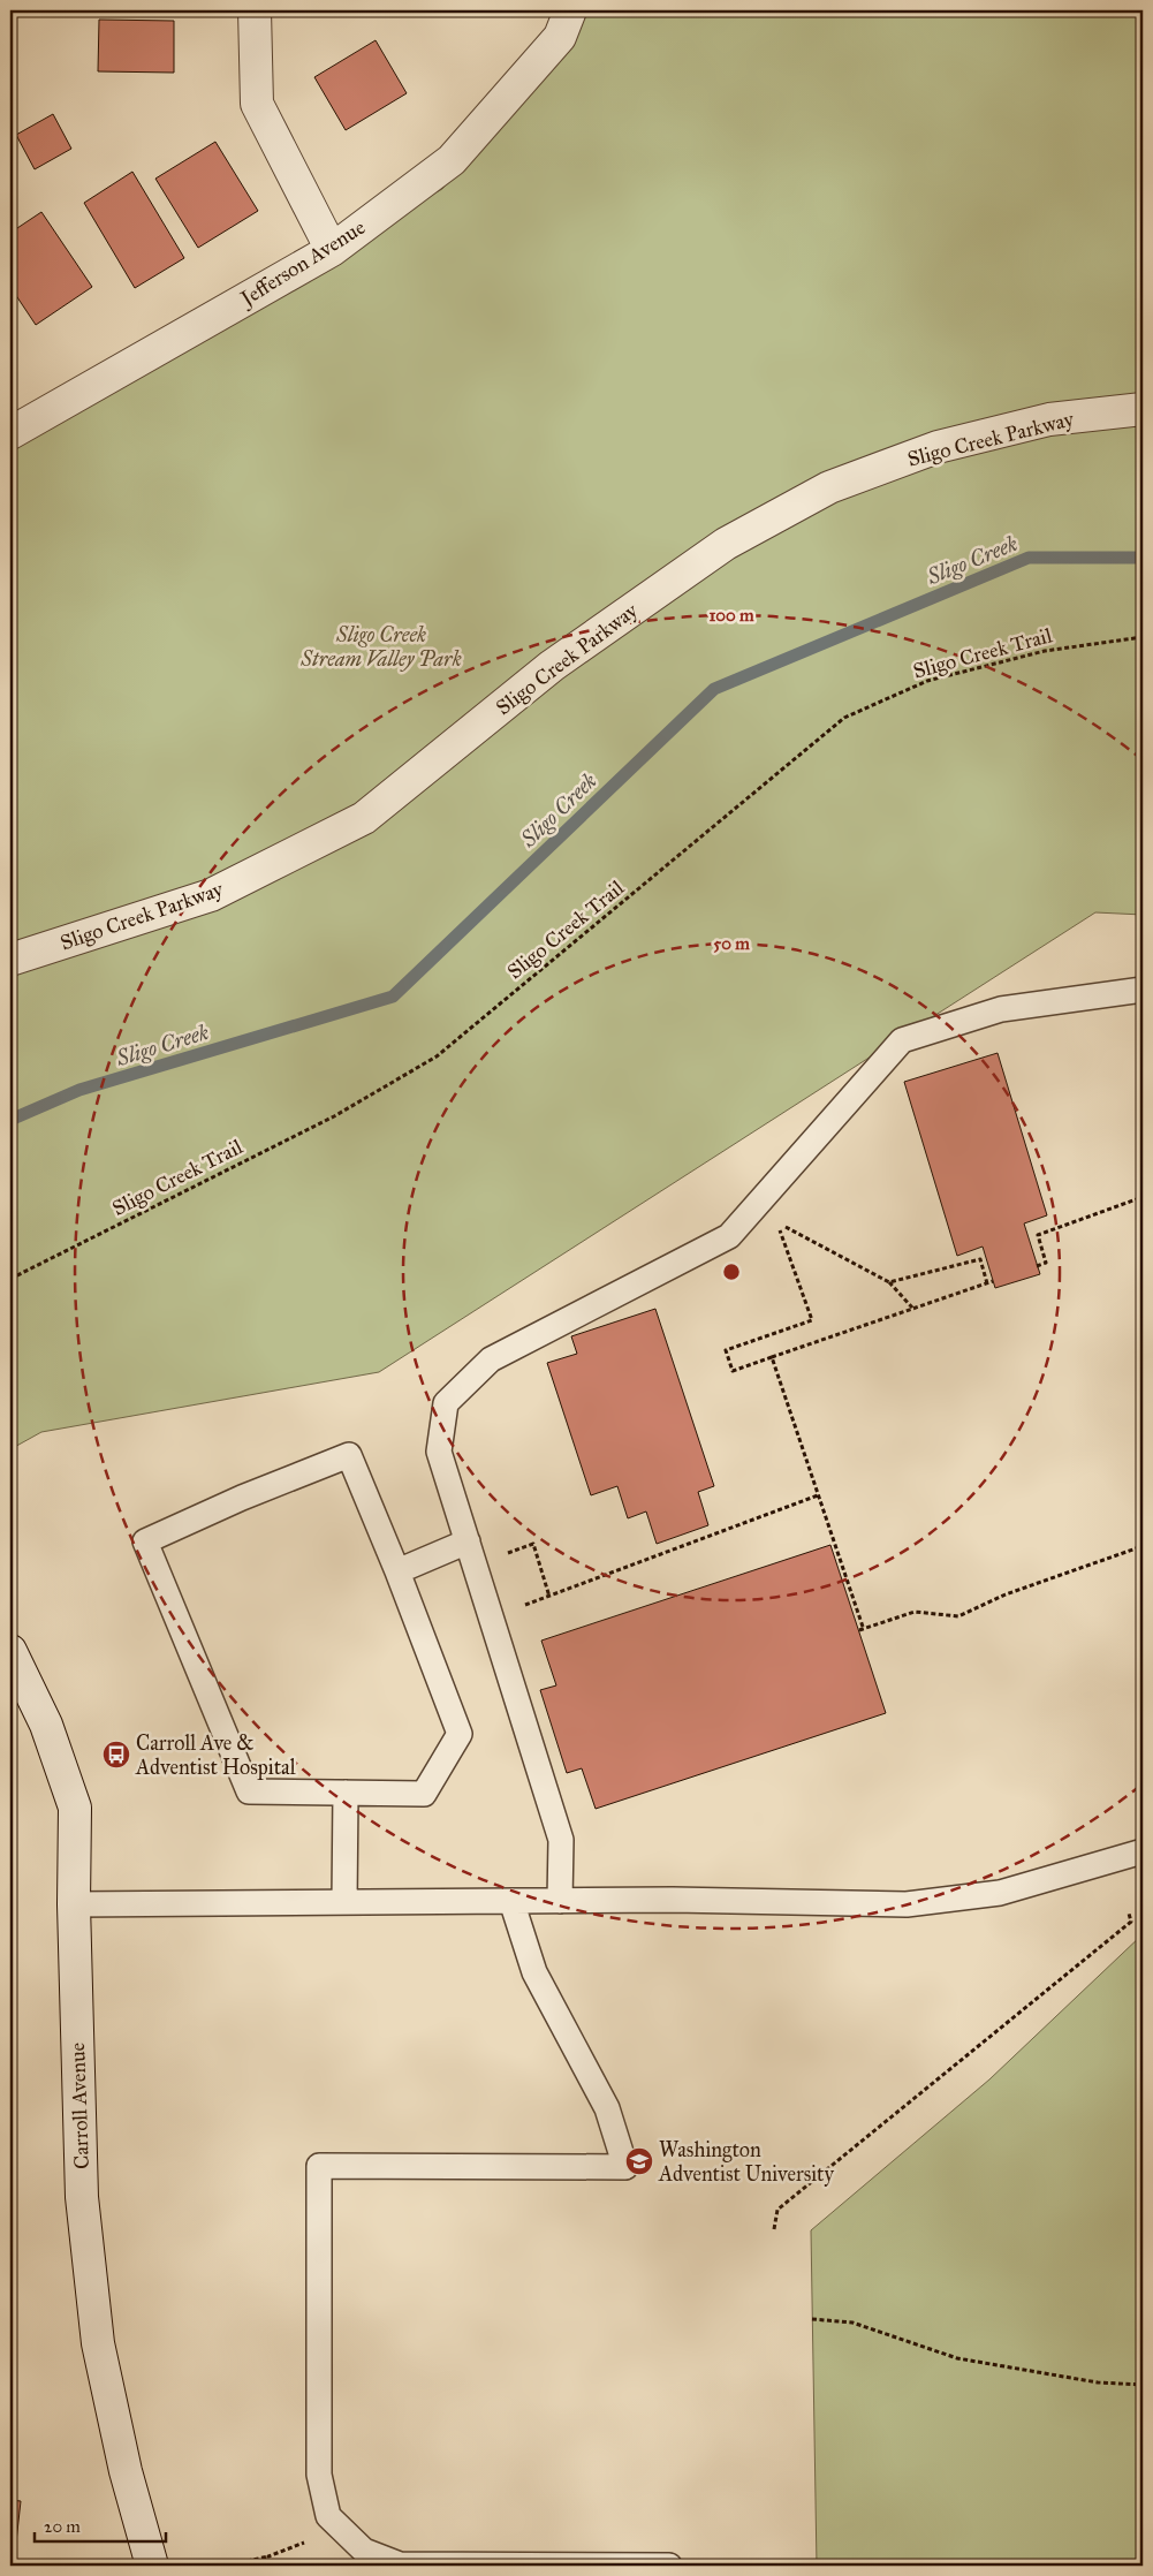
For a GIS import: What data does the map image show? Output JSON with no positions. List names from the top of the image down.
{
  "streets": {
    "street": ["Jefferson Avenue", "Sligo Creek Parkway", "Carroll Avenue"],
    "path": ["Sligo Creek Trail"]
  },
  "water": ["Sligo Creek"],
  "parks": ["Sligo Creek Stream Valley Park"],
  "places": {
    "bus stop": ["Carroll Ave & Adventist Hospital"],
    "school or university": ["Washington Adventist University"]
  },
  "scale_bar": "20 m",
  "rings": ["100 m", "50 m"]
}
